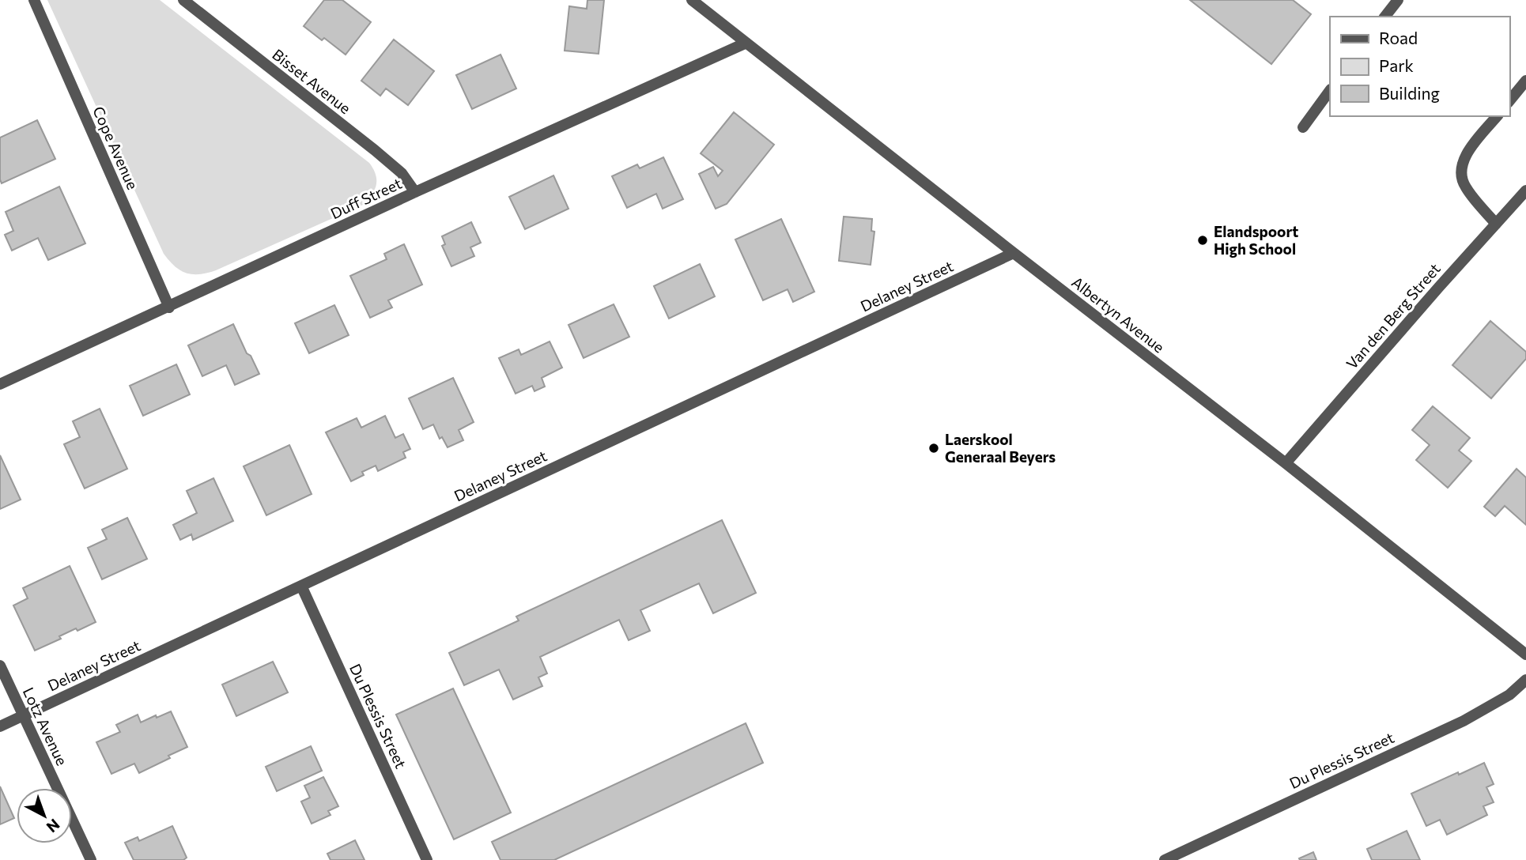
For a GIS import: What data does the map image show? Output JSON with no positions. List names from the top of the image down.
{
  "streets": {
    "street": [
      "Bisset Avenue",
      "Cope Avenue",
      "Duff Street",
      "Delaney Street",
      "Albertyn Avenue",
      "Van den Berg Street",
      "Du Plessis Street",
      "Lotz Avenue"
    ]
  },
  "crossings": [
    ["Bisset Avenue", "Duff Street"],
    ["Cope Avenue", "Duff Street"],
    ["Duff Street", "Albertyn Avenue"],
    ["Delaney Street", "Albertyn Avenue"],
    ["Delaney Street", "Du Plessis Street"],
    ["Delaney Street", "Lotz Avenue"],
    ["Albertyn Avenue", "Van den Berg Street"]
  ],
  "places": ["Elandspoort High School", "Laerskool Generaal Beyers"],
  "legend": ["Road", "Park", "Building"],
  "north": "bottom right"
}
